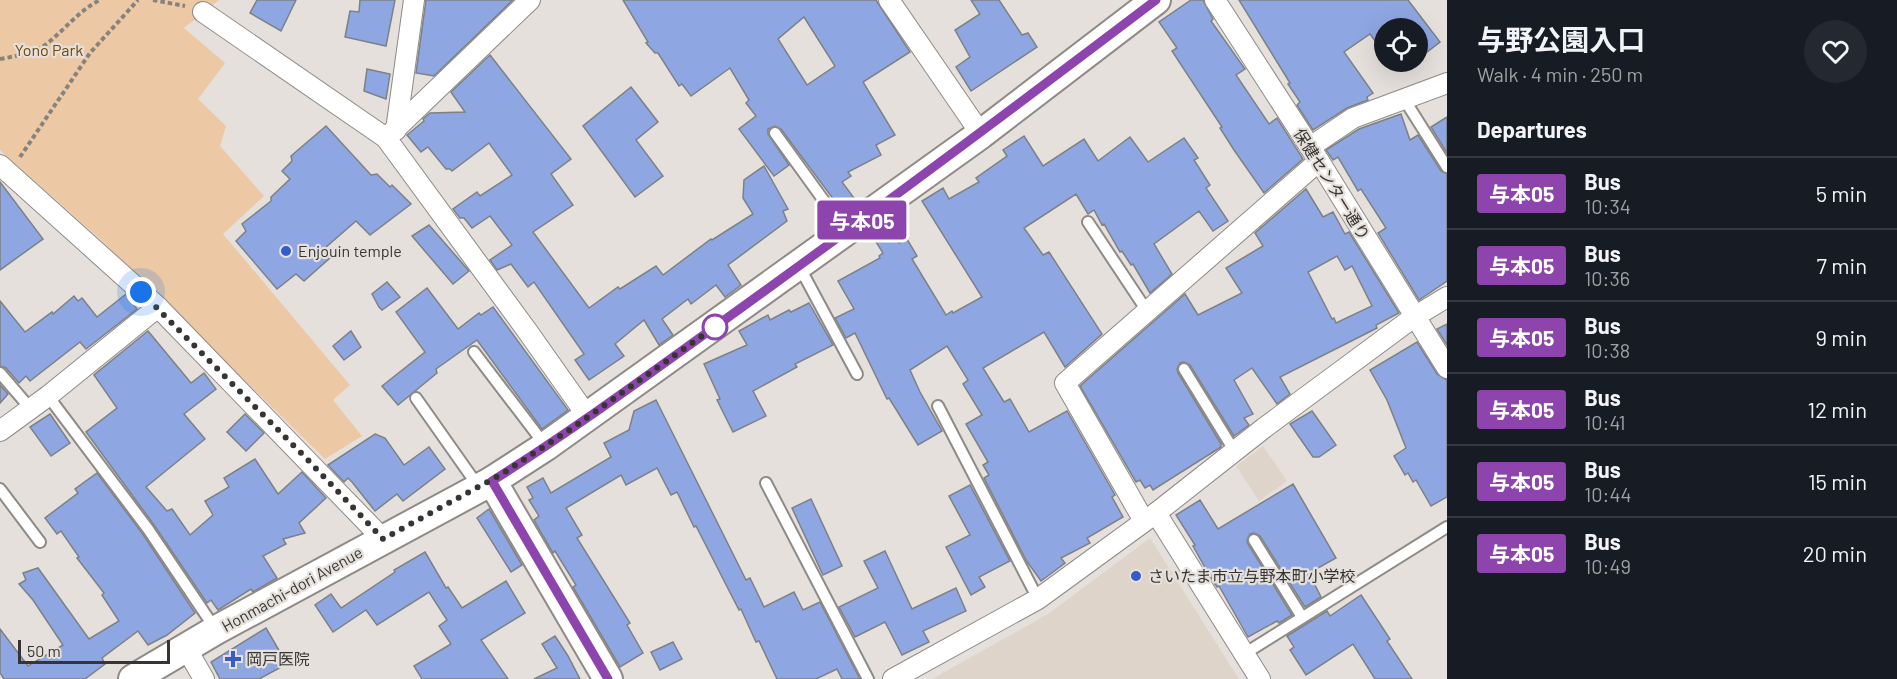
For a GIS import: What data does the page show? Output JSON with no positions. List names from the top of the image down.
{
  "streets": {
    "main road": ["Honmachi-dori Avenue"],
    "street": ["保健センター通り"]
  },
  "parks": ["Yono Park"],
  "places": {
    "other": ["Enjouin temple", "さいたま市立与野本町小学校"],
    "health": ["岡戸医院"]
  },
  "lines": ["bus line 与本05"],
  "scale_bar": "50 m",
  "page": {
    "on_map": "与本05",
    "heading": [
      ["与野公園入口", "Walk · 4 min · 250 m"],
      "Departures"
    ],
    "list": [
      {
        "mark": "与本05",
        "name": "Bus",
        "note": "10:34",
        "value": "5 min"
      },
      {
        "mark": "与本05",
        "name": "Bus",
        "note": "10:36",
        "value": "7 min"
      },
      {
        "mark": "与本05",
        "name": "Bus",
        "note": "10:38",
        "value": "9 min"
      },
      {
        "mark": "与本05",
        "name": "Bus",
        "note": "10:41",
        "value": "12 min"
      },
      {
        "mark": "与本05",
        "name": "Bus",
        "note": "10:44",
        "value": "15 min"
      },
      {
        "mark": "与本05",
        "name": "Bus",
        "note": "10:49",
        "value": "20 min"
      }
    ],
    "scale": "50 m"
  }
}
